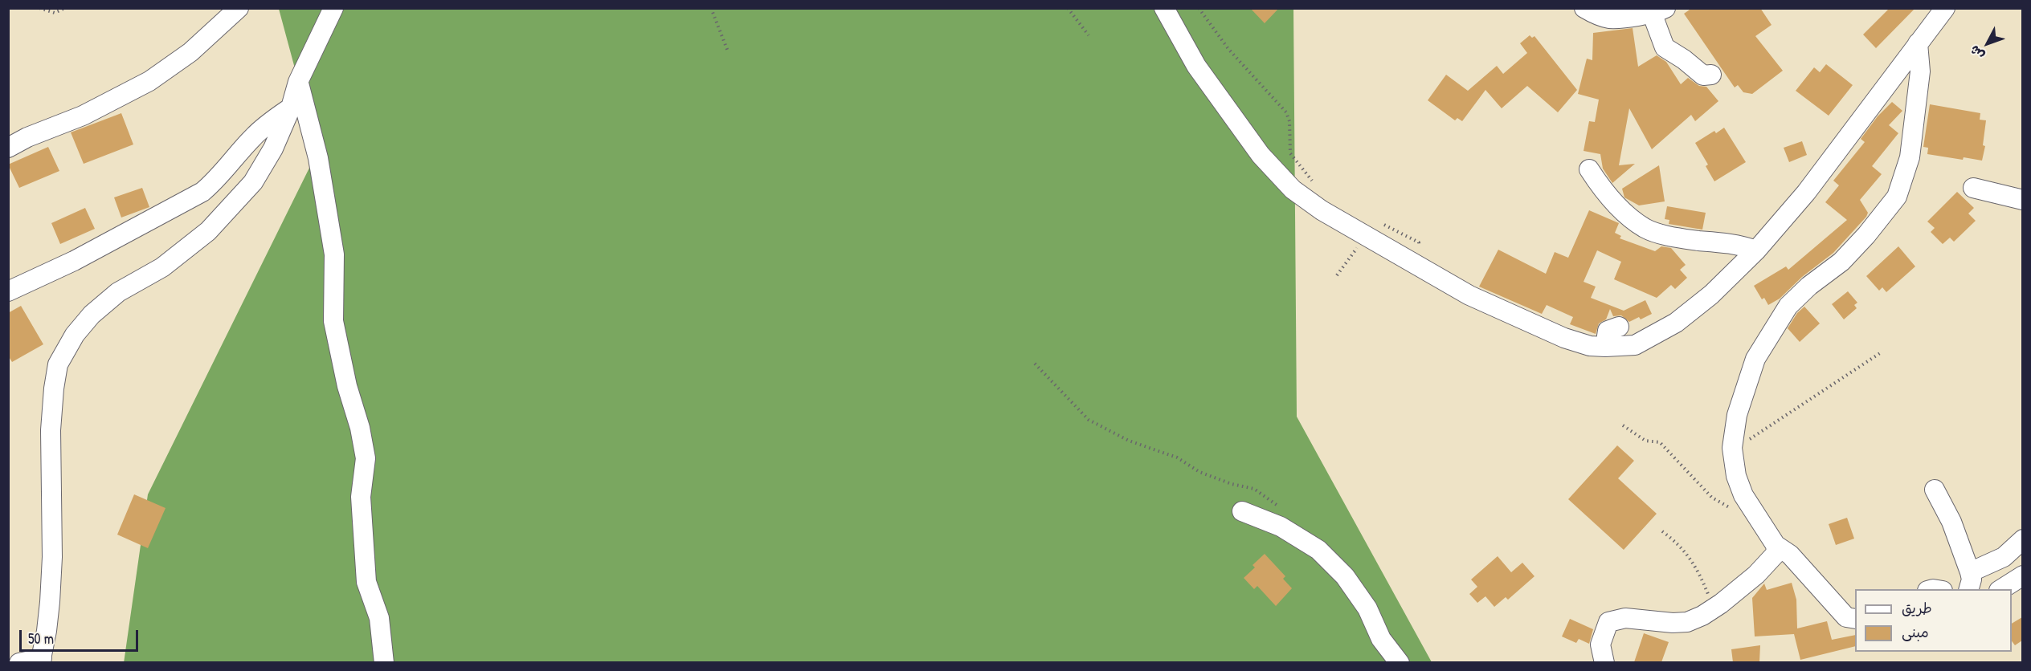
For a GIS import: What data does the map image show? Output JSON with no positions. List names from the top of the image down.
{
  "legend": ["طريق", "مبنى"],
  "scale_bar": "50 m",
  "north": "bottom left"
}
